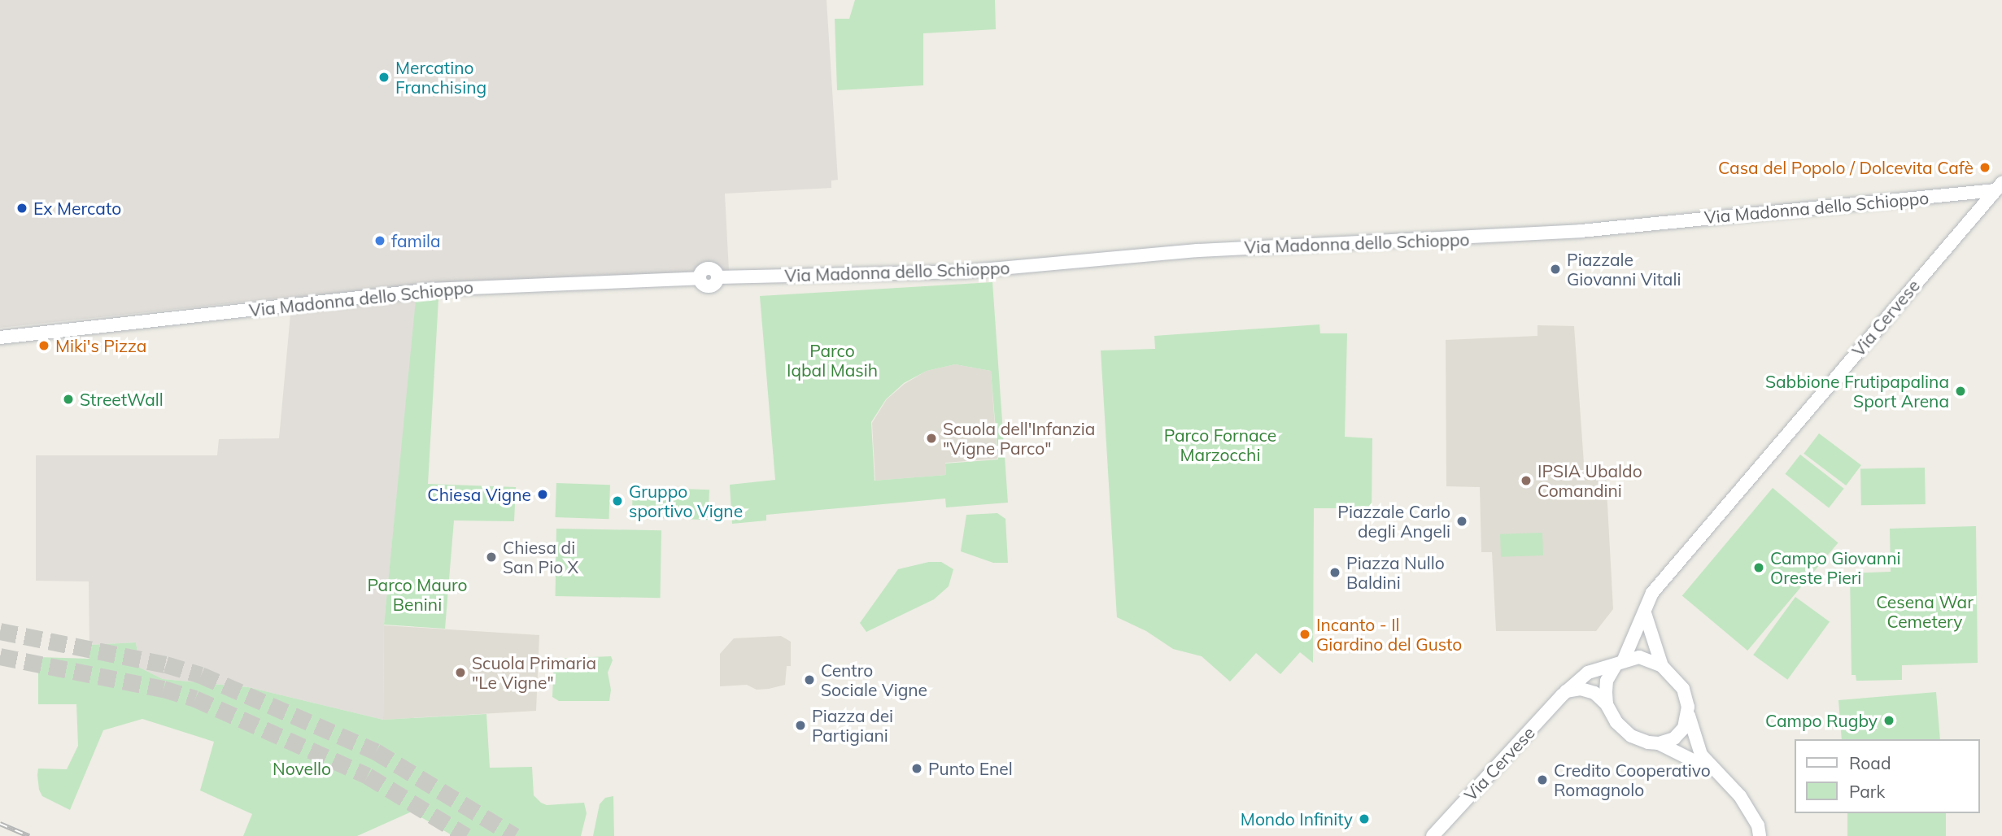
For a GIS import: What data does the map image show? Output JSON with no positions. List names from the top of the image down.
{
  "streets": {
    "street": ["Via Madonna dello Schioppo", "Via Cervese"]
  },
  "crossings": [
    ["Via Madonna dello Schioppo", "Via Cervese"]
  ],
  "parks": [
    "Parco Iqbal Masih",
    "Parco Fornace Marzocchi",
    "Parco Mauro Benini",
    "Cesena War Cemetery",
    "Novello"
  ],
  "places": [
    "Mercatino Franchising",
    "Casa del Popolo / Dolcevita Cafè",
    "Ex Mercato",
    "famila",
    "Piazzale Giovanni Vitali",
    "Miki's Pizza",
    "Sabbione Frutipapalina Sport Arena",
    "StreetWall",
    "Scuola dell'Infanzia \"Vigne Parco\"",
    "IPSIA Ubaldo Comandini",
    "Chiesa Vigne",
    "Gruppo sportivo Vigne",
    "Piazzale Carlo degli Angeli",
    "Chiesa di San Pio X",
    "Campo Giovanni Oreste Pieri",
    "Piazza Nullo Baldini",
    "Incanto - Il Giardino del Gusto",
    "Scuola Primaria \"Le Vigne\"",
    "Centro Sociale Vigne",
    "Campo Rugby",
    "Piazza dei Partigiani",
    "Punto Enel",
    "Credito Cooperativo Romagnolo",
    "Mondo Infinity"
  ],
  "legend": ["Road", "Park"]
}
